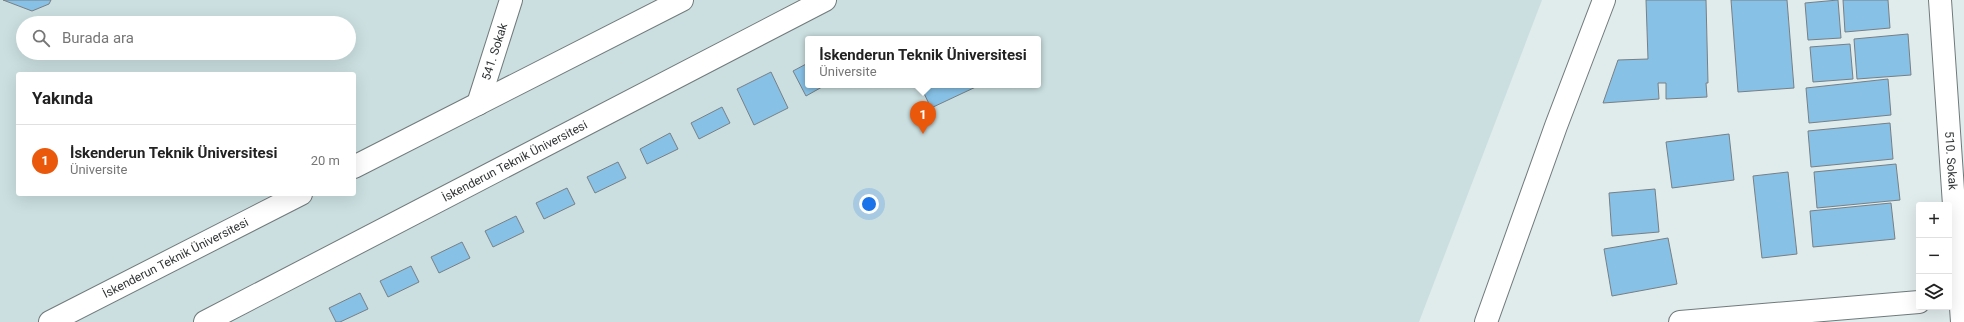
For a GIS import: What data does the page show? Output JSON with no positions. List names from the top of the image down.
{
  "streets": {
    "street": ["541. Sokak", "İskenderun Teknik Üniversitesi", "510. Sokak"]
  },
  "page": {
    "search": "Burada ara",
    "popup": ["İskenderun Teknik Üniversitesi", "Üniversite"],
    "heading": "Yakında",
    "pins": "1",
    "list": [
      {
        "mark": "1",
        "name": "İskenderun Teknik Üniversitesi",
        "note": "Üniversite",
        "value": "20 m"
      }
    ],
    "map_buttons": ["+", "−"]
  }
}
